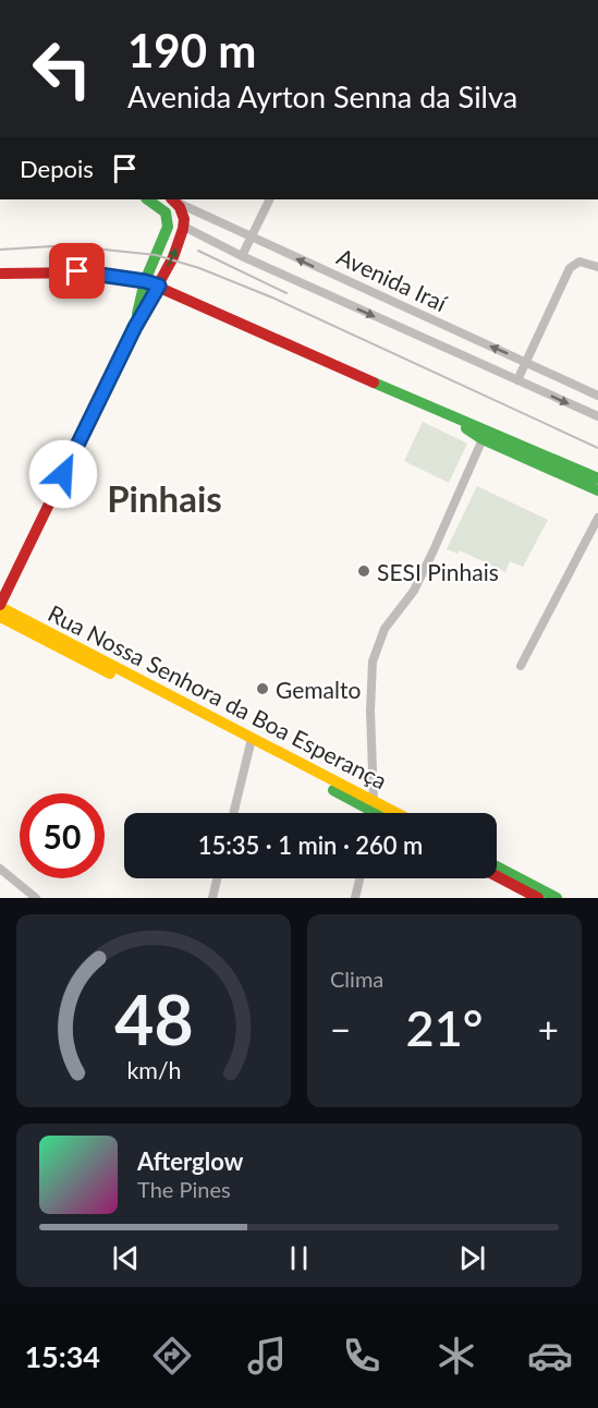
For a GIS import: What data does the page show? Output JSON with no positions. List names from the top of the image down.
{
  "streets": {
    "main road": ["Rua Nossa Senhora da Boa Esperança"],
    "street": ["Avenida Iraí"]
  },
  "districts": ["Pinhais"],
  "places": ["SESI Pinhais", "Gemalto"],
  "page": {
    "turn": ["190 m", "Avenida Ayrton Senna da Silva"],
    "then": "Depois",
    "limit": "50",
    "trip": "15:35 · 1 min · 260 m",
    "tile": "Clima",
    "heat": ["−", "21°", "+"],
    "song": ["Afterglow", "The Pines"],
    "tabs": "15:34",
    "gauge": ["48", "km/h"]
  }
}
